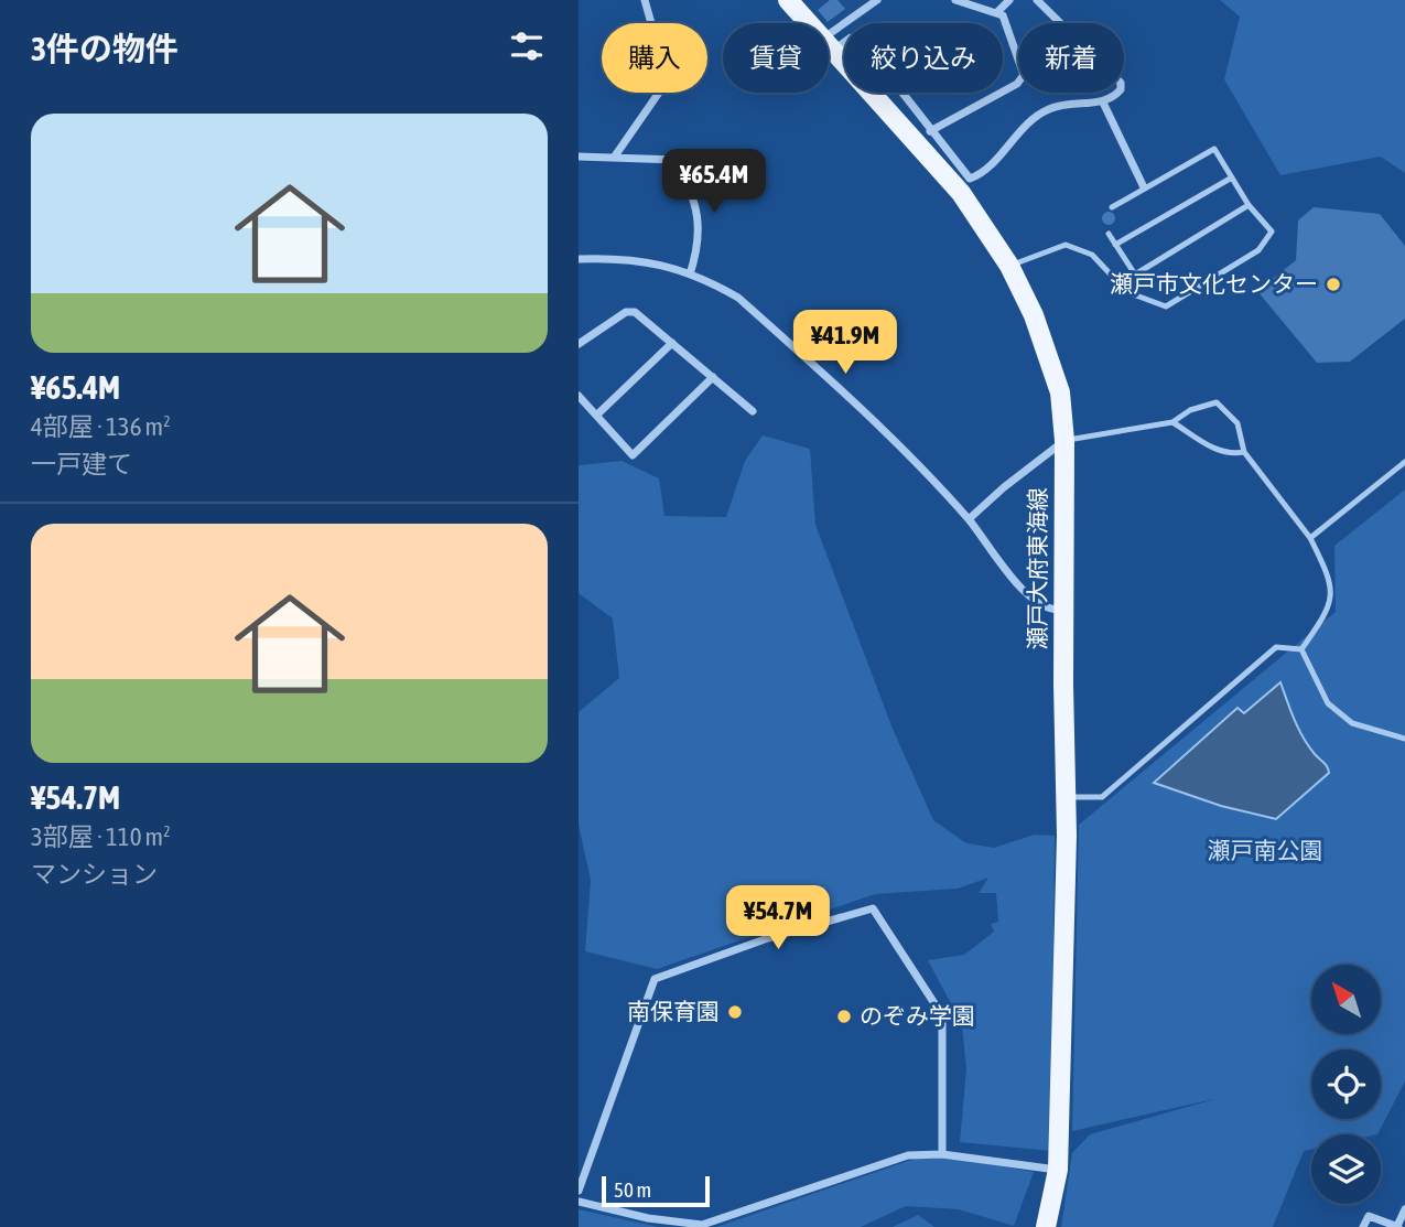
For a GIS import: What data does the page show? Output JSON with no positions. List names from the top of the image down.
{
  "streets": {
    "main road": ["瀬戸大府東海線"]
  },
  "parks": ["瀬戸南公園"],
  "places": ["瀬戸市文化センター", "南保育園", "のぞみ学園"],
  "scale_bar": "50 m",
  "north": "top left",
  "page": {
    "heading": "3件の物件",
    "chip": [
      "購入",
      "賃貸",
      "絞り込み",
      "新着"
    ],
    "list": [
      {
        "name": "¥65.4M",
        "note": "4部屋 · 136 m² · 一戸建て"
      },
      {
        "name": "¥54.7M",
        "note": "3部屋 · 110 m² · マンション"
      }
    ],
    "price": ["¥65.4M", "¥41.9M", "¥54.7M"],
    "scale": "50 m"
  }
}
